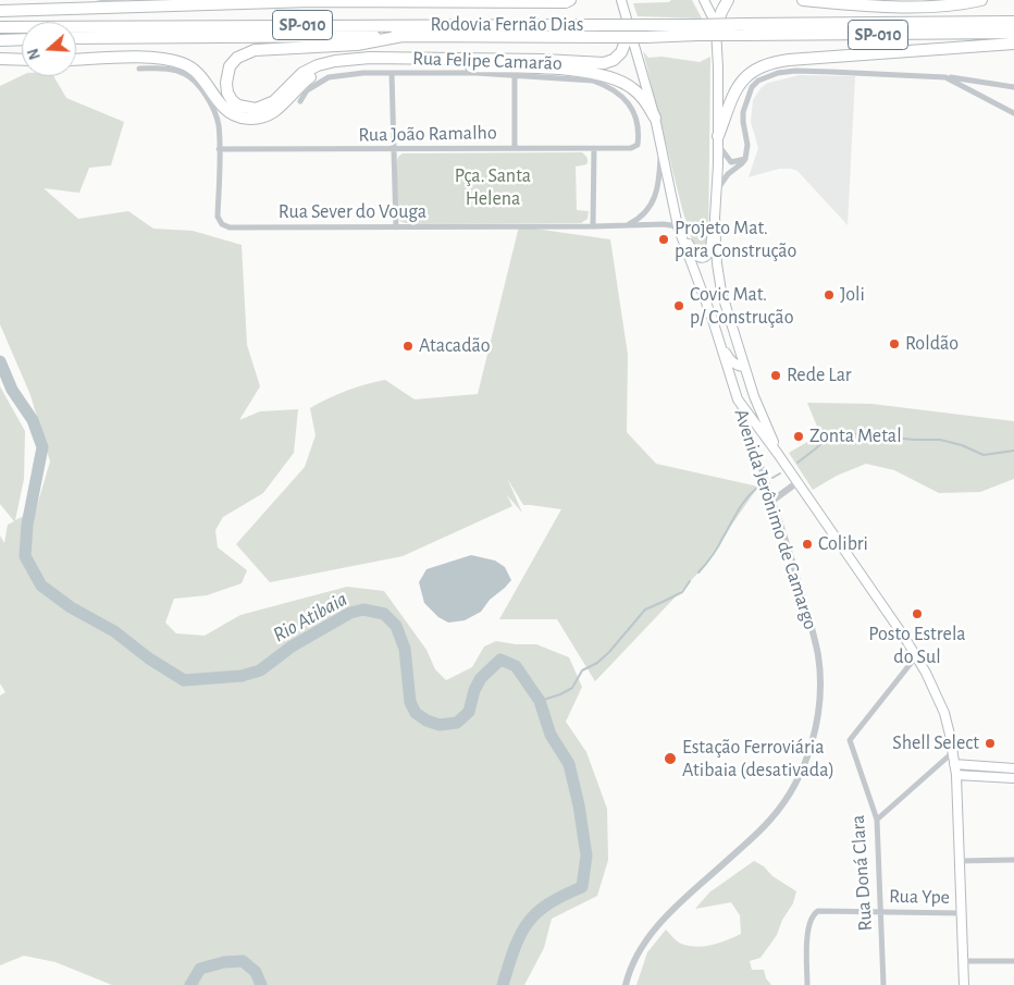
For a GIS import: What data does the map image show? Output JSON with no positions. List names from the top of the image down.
{
  "streets": {
    "highway": ["SP-010", "Rodovia Fernão Dias"],
    "main road": ["Avenida Jerônimo de Camargo"],
    "street": [
      "Rua Felipe Camarão",
      "Rua João Ramalho",
      "Rua Sever do Vouga",
      "Rua Doná Clara",
      "Rua Ype"
    ]
  },
  "crossings": [
    ["Rua Felipe Camarão", "Rua João Ramalho"],
    ["Rua João Ramalho", "Rua Sever do Vouga"],
    ["Rua Sever do Vouga", "Avenida Jerônimo de Camargo"],
    ["Rua Doná Clara", "Rua Ype"]
  ],
  "water": ["Rio Atibaia"],
  "parks": ["Pça. Santa Helena"],
  "places": [
    "Projeto Mat. para Construção",
    "Joli",
    "Covic Mat. p/ Construção",
    "Roldão",
    "Atacadão",
    "Rede Lar",
    "Zonta Metal",
    "Colibri",
    "Posto Estrela do Sul",
    "Shell Select",
    "Estação Ferroviária Atibaia (desativada)"
  ],
  "north": "left"
}
